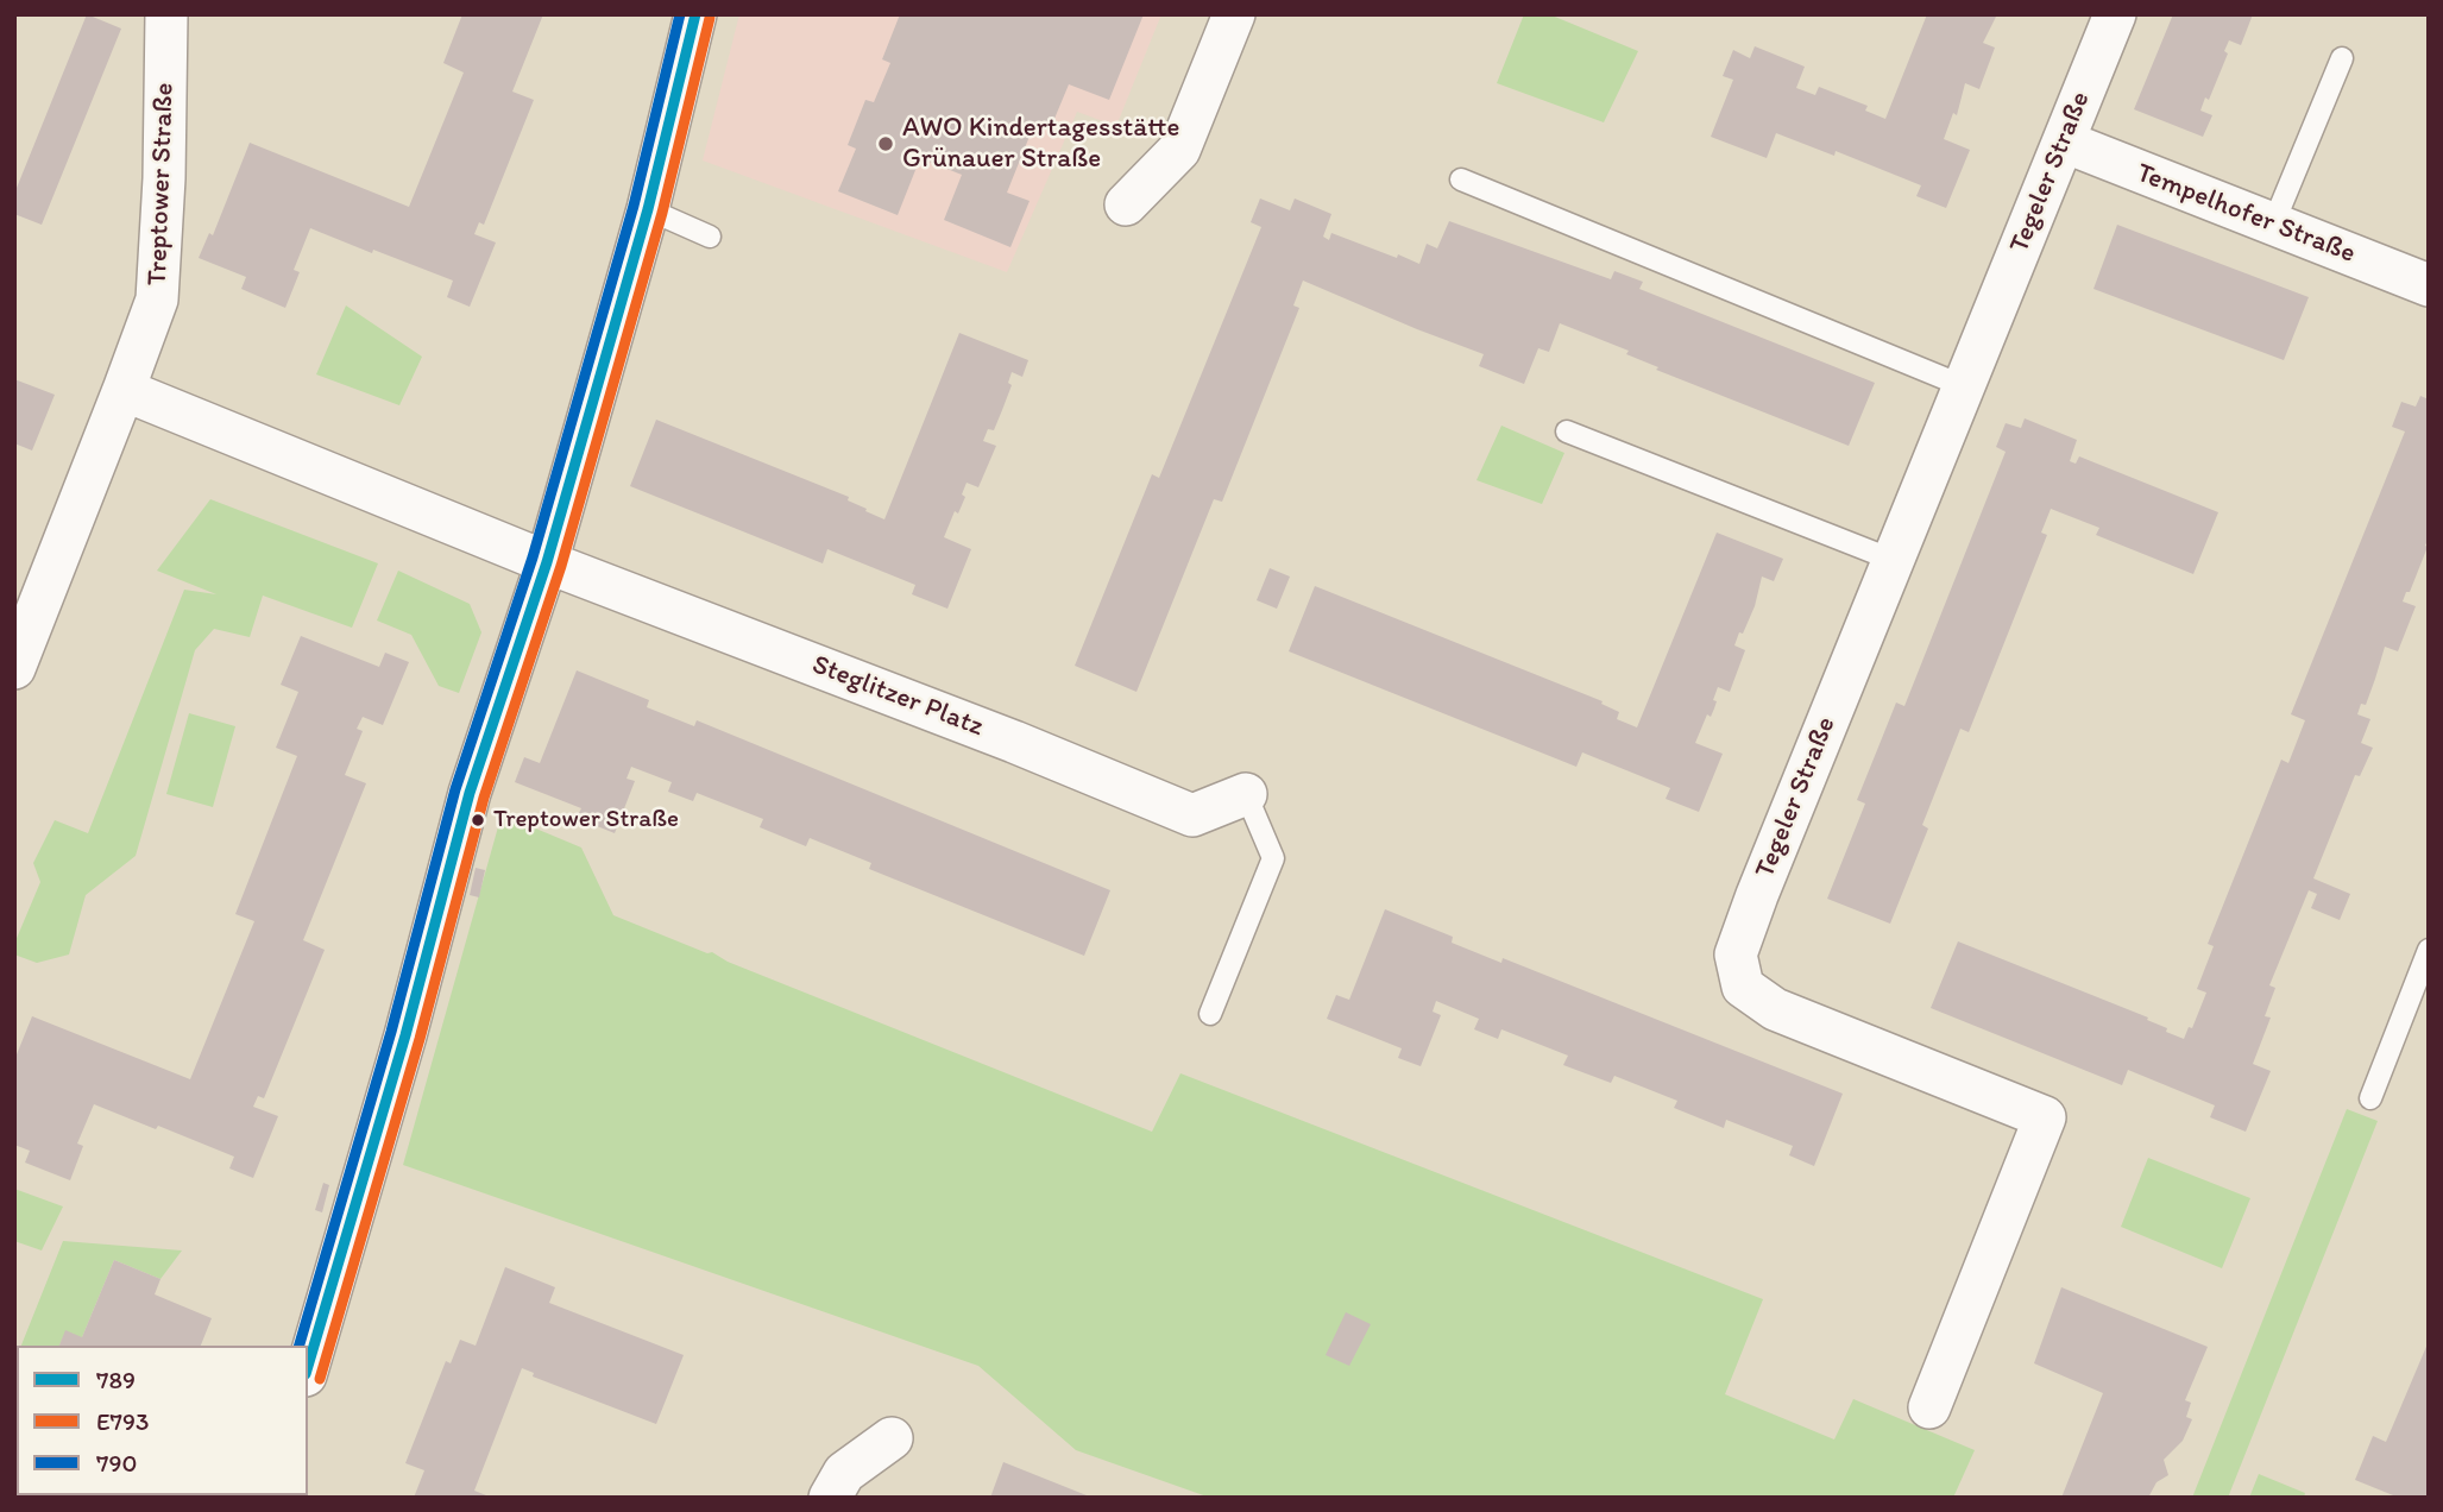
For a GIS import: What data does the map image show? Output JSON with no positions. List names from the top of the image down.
{
  "streets": {
    "street": [
      "Tegeler Straße",
      "Treptower Straße",
      "Tempelhofer Straße",
      "Steglitzer Platz"
    ]
  },
  "crossings": [
    ["Tegeler Straße", "Tempelhofer Straße"]
  ],
  "places": ["AWO Kindertagesstätte Grünauer Straße", "Treptower Straße"],
  "lines": ["transit line 789", "transit line 790", "transit line E793"],
  "legend": ["789", "E793", "790"]
}
